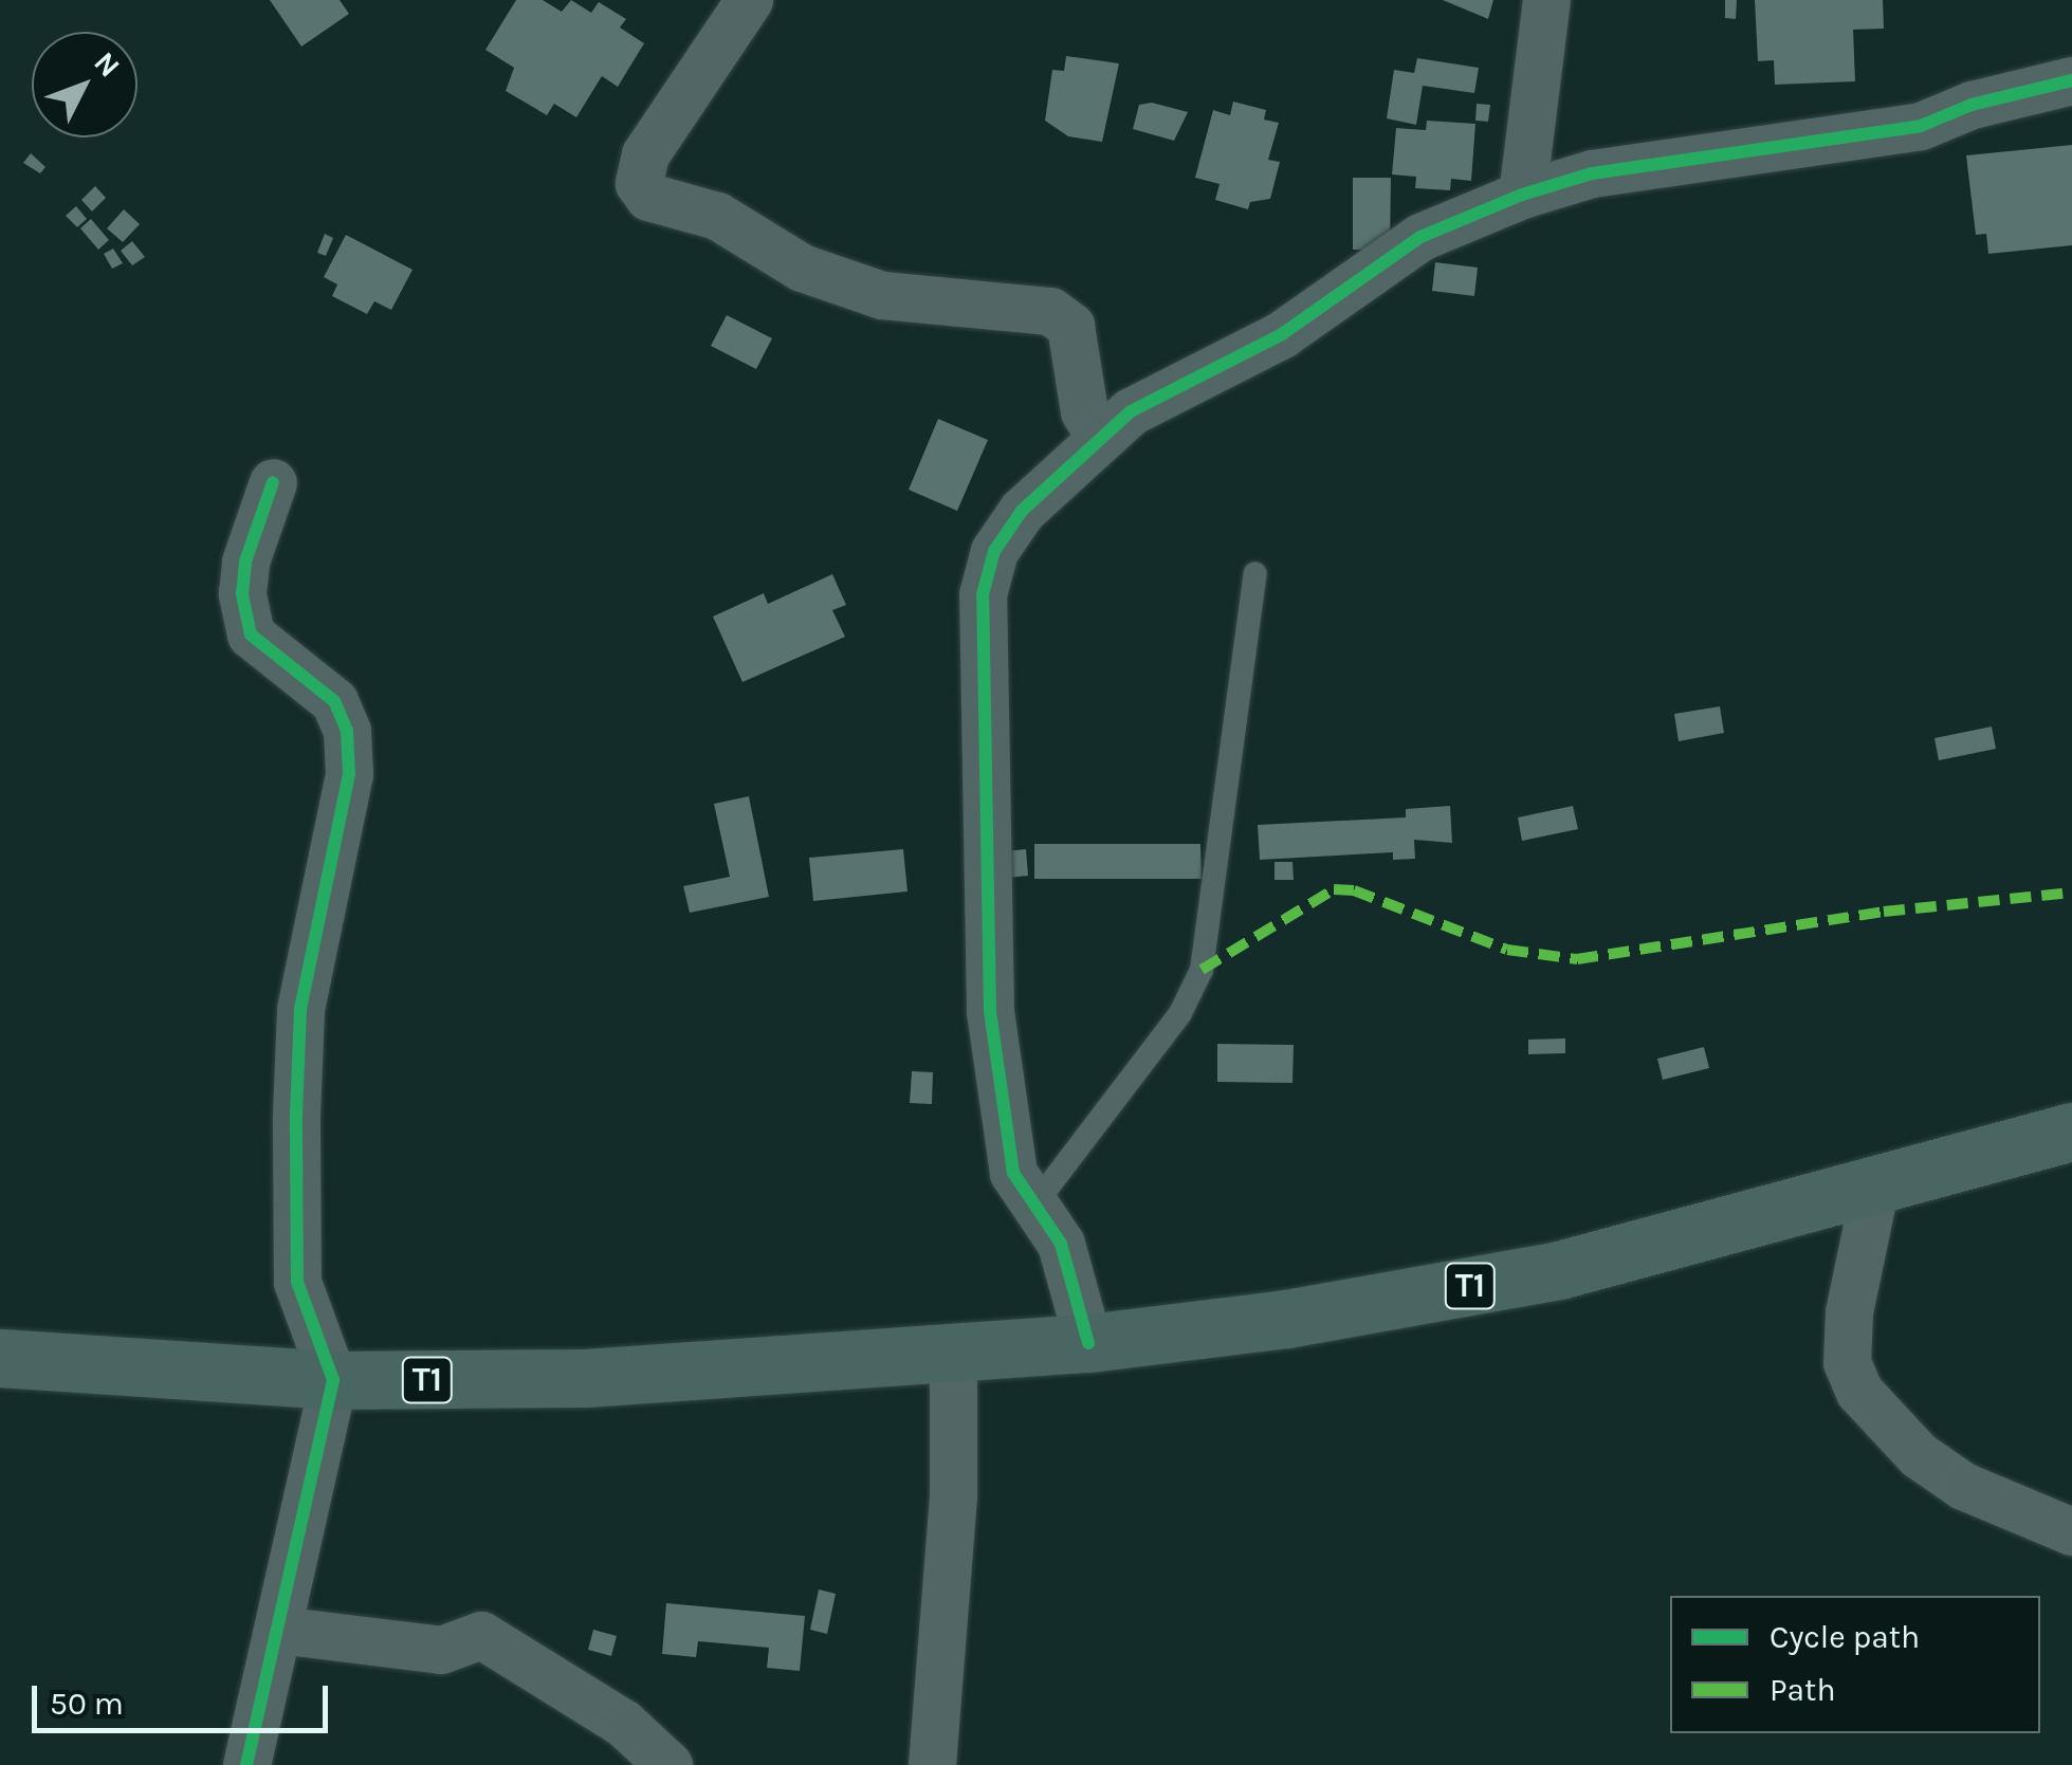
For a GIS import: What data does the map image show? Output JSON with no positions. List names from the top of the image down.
{
  "streets": {
    "highway": ["T1"]
  },
  "legend": ["Cycle path", "Path"],
  "scale_bar": "50 m",
  "north": "top right"
}
